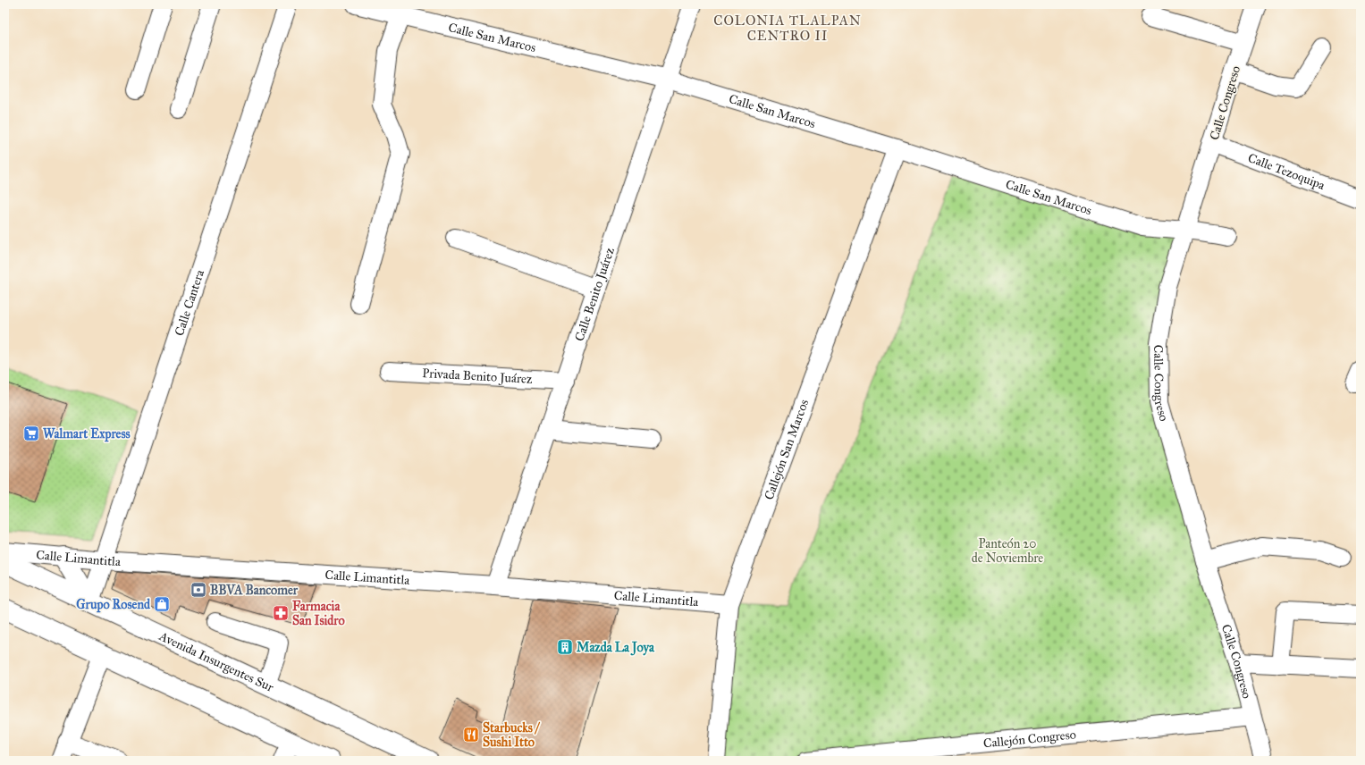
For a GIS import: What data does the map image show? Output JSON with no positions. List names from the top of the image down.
{
  "streets": {
    "main road": ["Avenida Insurgentes Sur"],
    "street": [
      "Calle San Marcos",
      "Calle Congreso",
      "Calle Tezoquipa",
      "Calle Benito Juárez",
      "Calle Cantera",
      "Privada Benito Juárez",
      "Callejón San Marcos",
      "Calle Limantitla",
      "Callejón Congreso"
    ]
  },
  "crossings": [
    ["Calle San Marcos", "Calle Congreso"],
    ["Calle San Marcos", "Calle Benito Juárez"],
    ["Calle San Marcos", "Callejón San Marcos"],
    ["Calle Congreso", "Calle Tezoquipa"],
    ["Calle Congreso", "Callejón Congreso"],
    ["Calle Benito Juárez", "Privada Benito Juárez"],
    ["Calle Benito Juárez", "Calle Limantitla"],
    ["Calle Cantera", "Calle Limantitla"],
    ["Calle Cantera", "Avenida Insurgentes Sur"],
    ["Callejón San Marcos", "Calle Limantitla"]
  ],
  "districts": ["COLONIA TLALPAN CENTRO II"],
  "parks": ["Panteón 20 de Noviembre"],
  "places": {
    "supermarket": ["Walmart Express"],
    "bank": ["BBVA Bancomer"],
    "shop": ["Grupo Rosend"],
    "pharmacy": ["Farmacia San Isidro"],
    "building": ["Mazda La Joya"],
    "restaurant": ["Starbucks / Sushi Itto"]
  }
}
